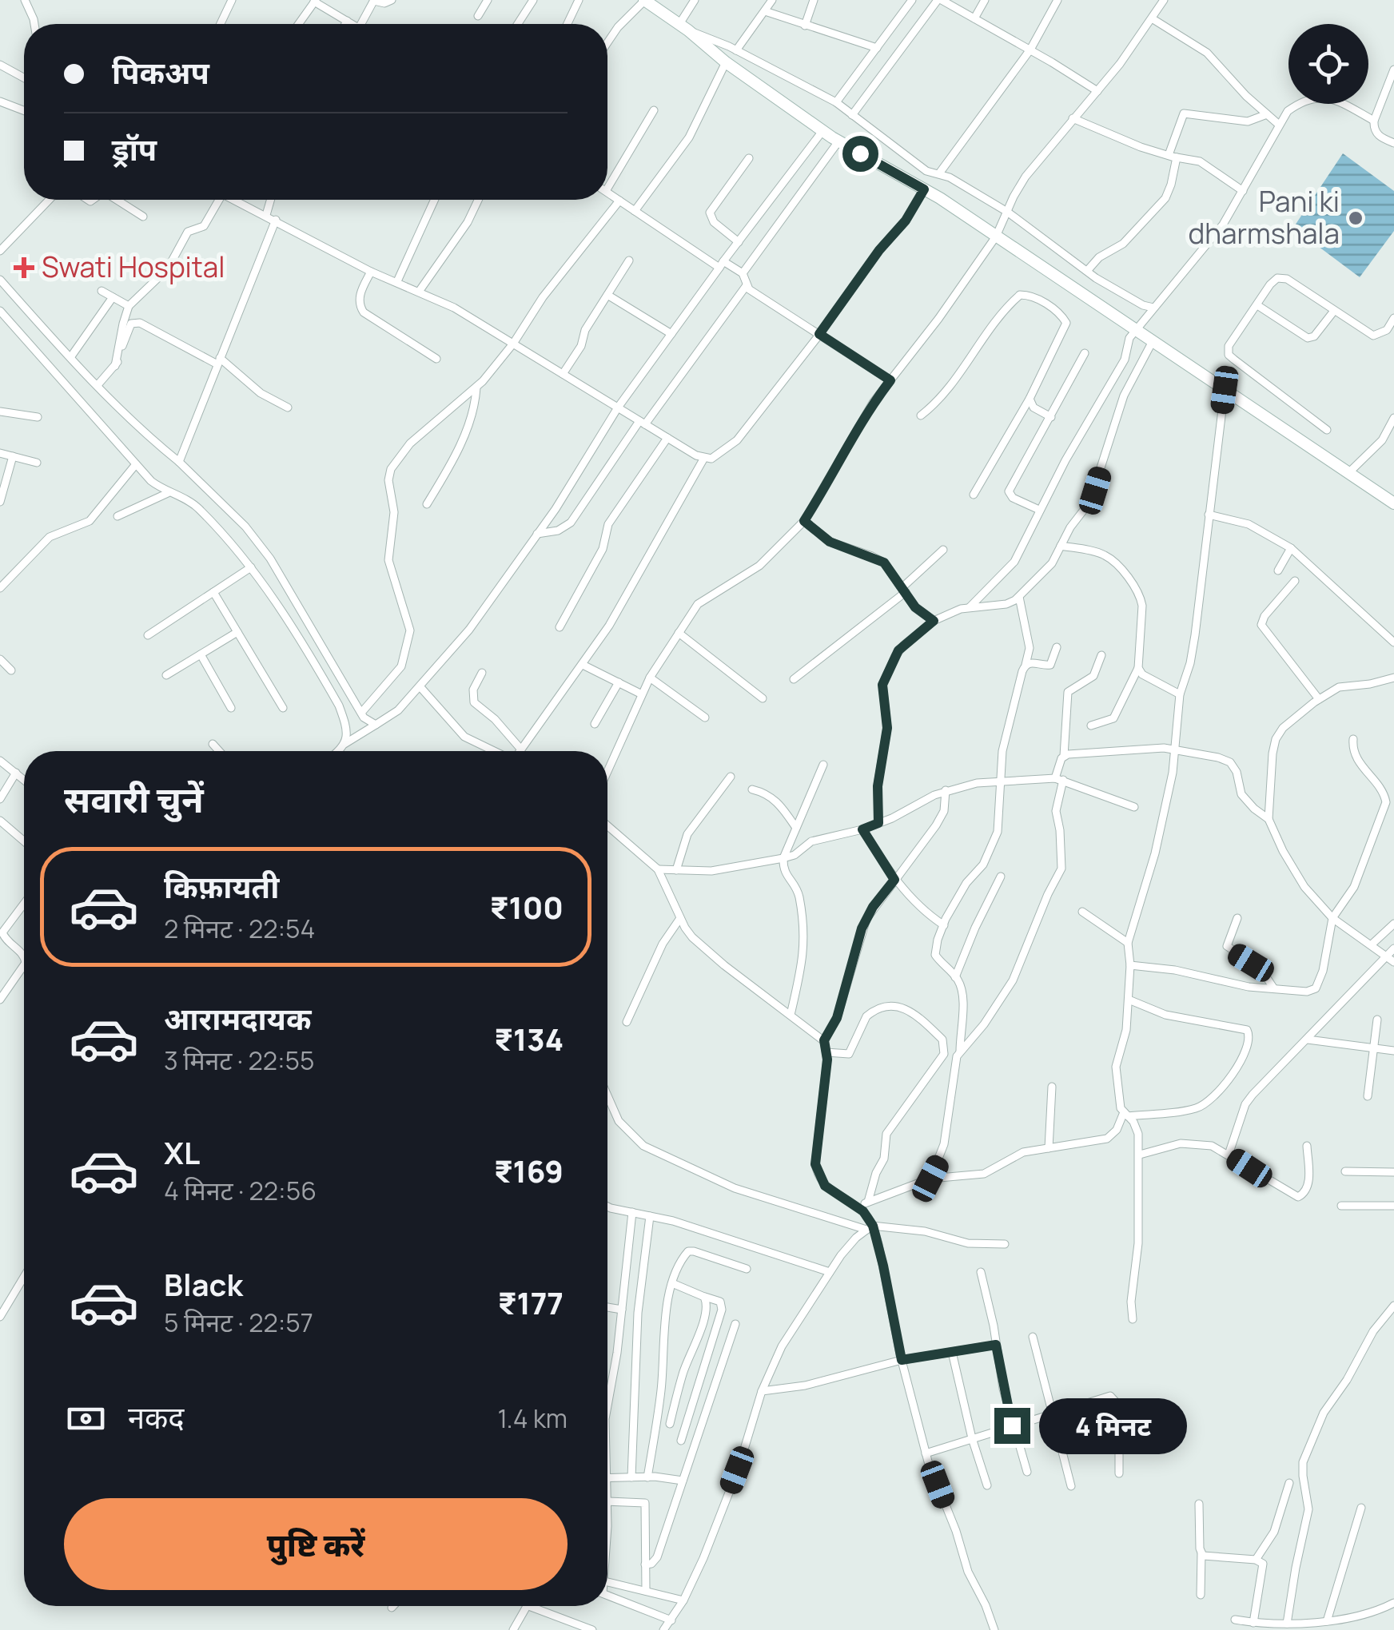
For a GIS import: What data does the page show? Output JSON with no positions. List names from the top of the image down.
{
  "places": {
    "other": ["Pani ki dharmshala"],
    "health": ["Swati Hospital"]
  },
  "page": {
    "banner": ["पिकअप", "ड्रॉप"],
    "heading": "सवारी चुनें",
    "list": [
      {
        "name": "किफ़ायती",
        "note": "2 मिनट · 22:54",
        "value": "₹100"
      },
      {
        "name": "आरामदायक",
        "note": "3 मिनट · 22:55",
        "value": "₹134"
      },
      {
        "name": "XL",
        "note": "4 मिनट · 22:56",
        "value": "₹169"
      },
      {
        "name": "Black",
        "note": "5 मिनट · 22:57",
        "value": "₹177"
      }
    ],
    "pay": ["नकद", "1.4 km"],
    "bubble": "4 मिनट",
    "buttons": "पुष्टि करें"
  }
}
